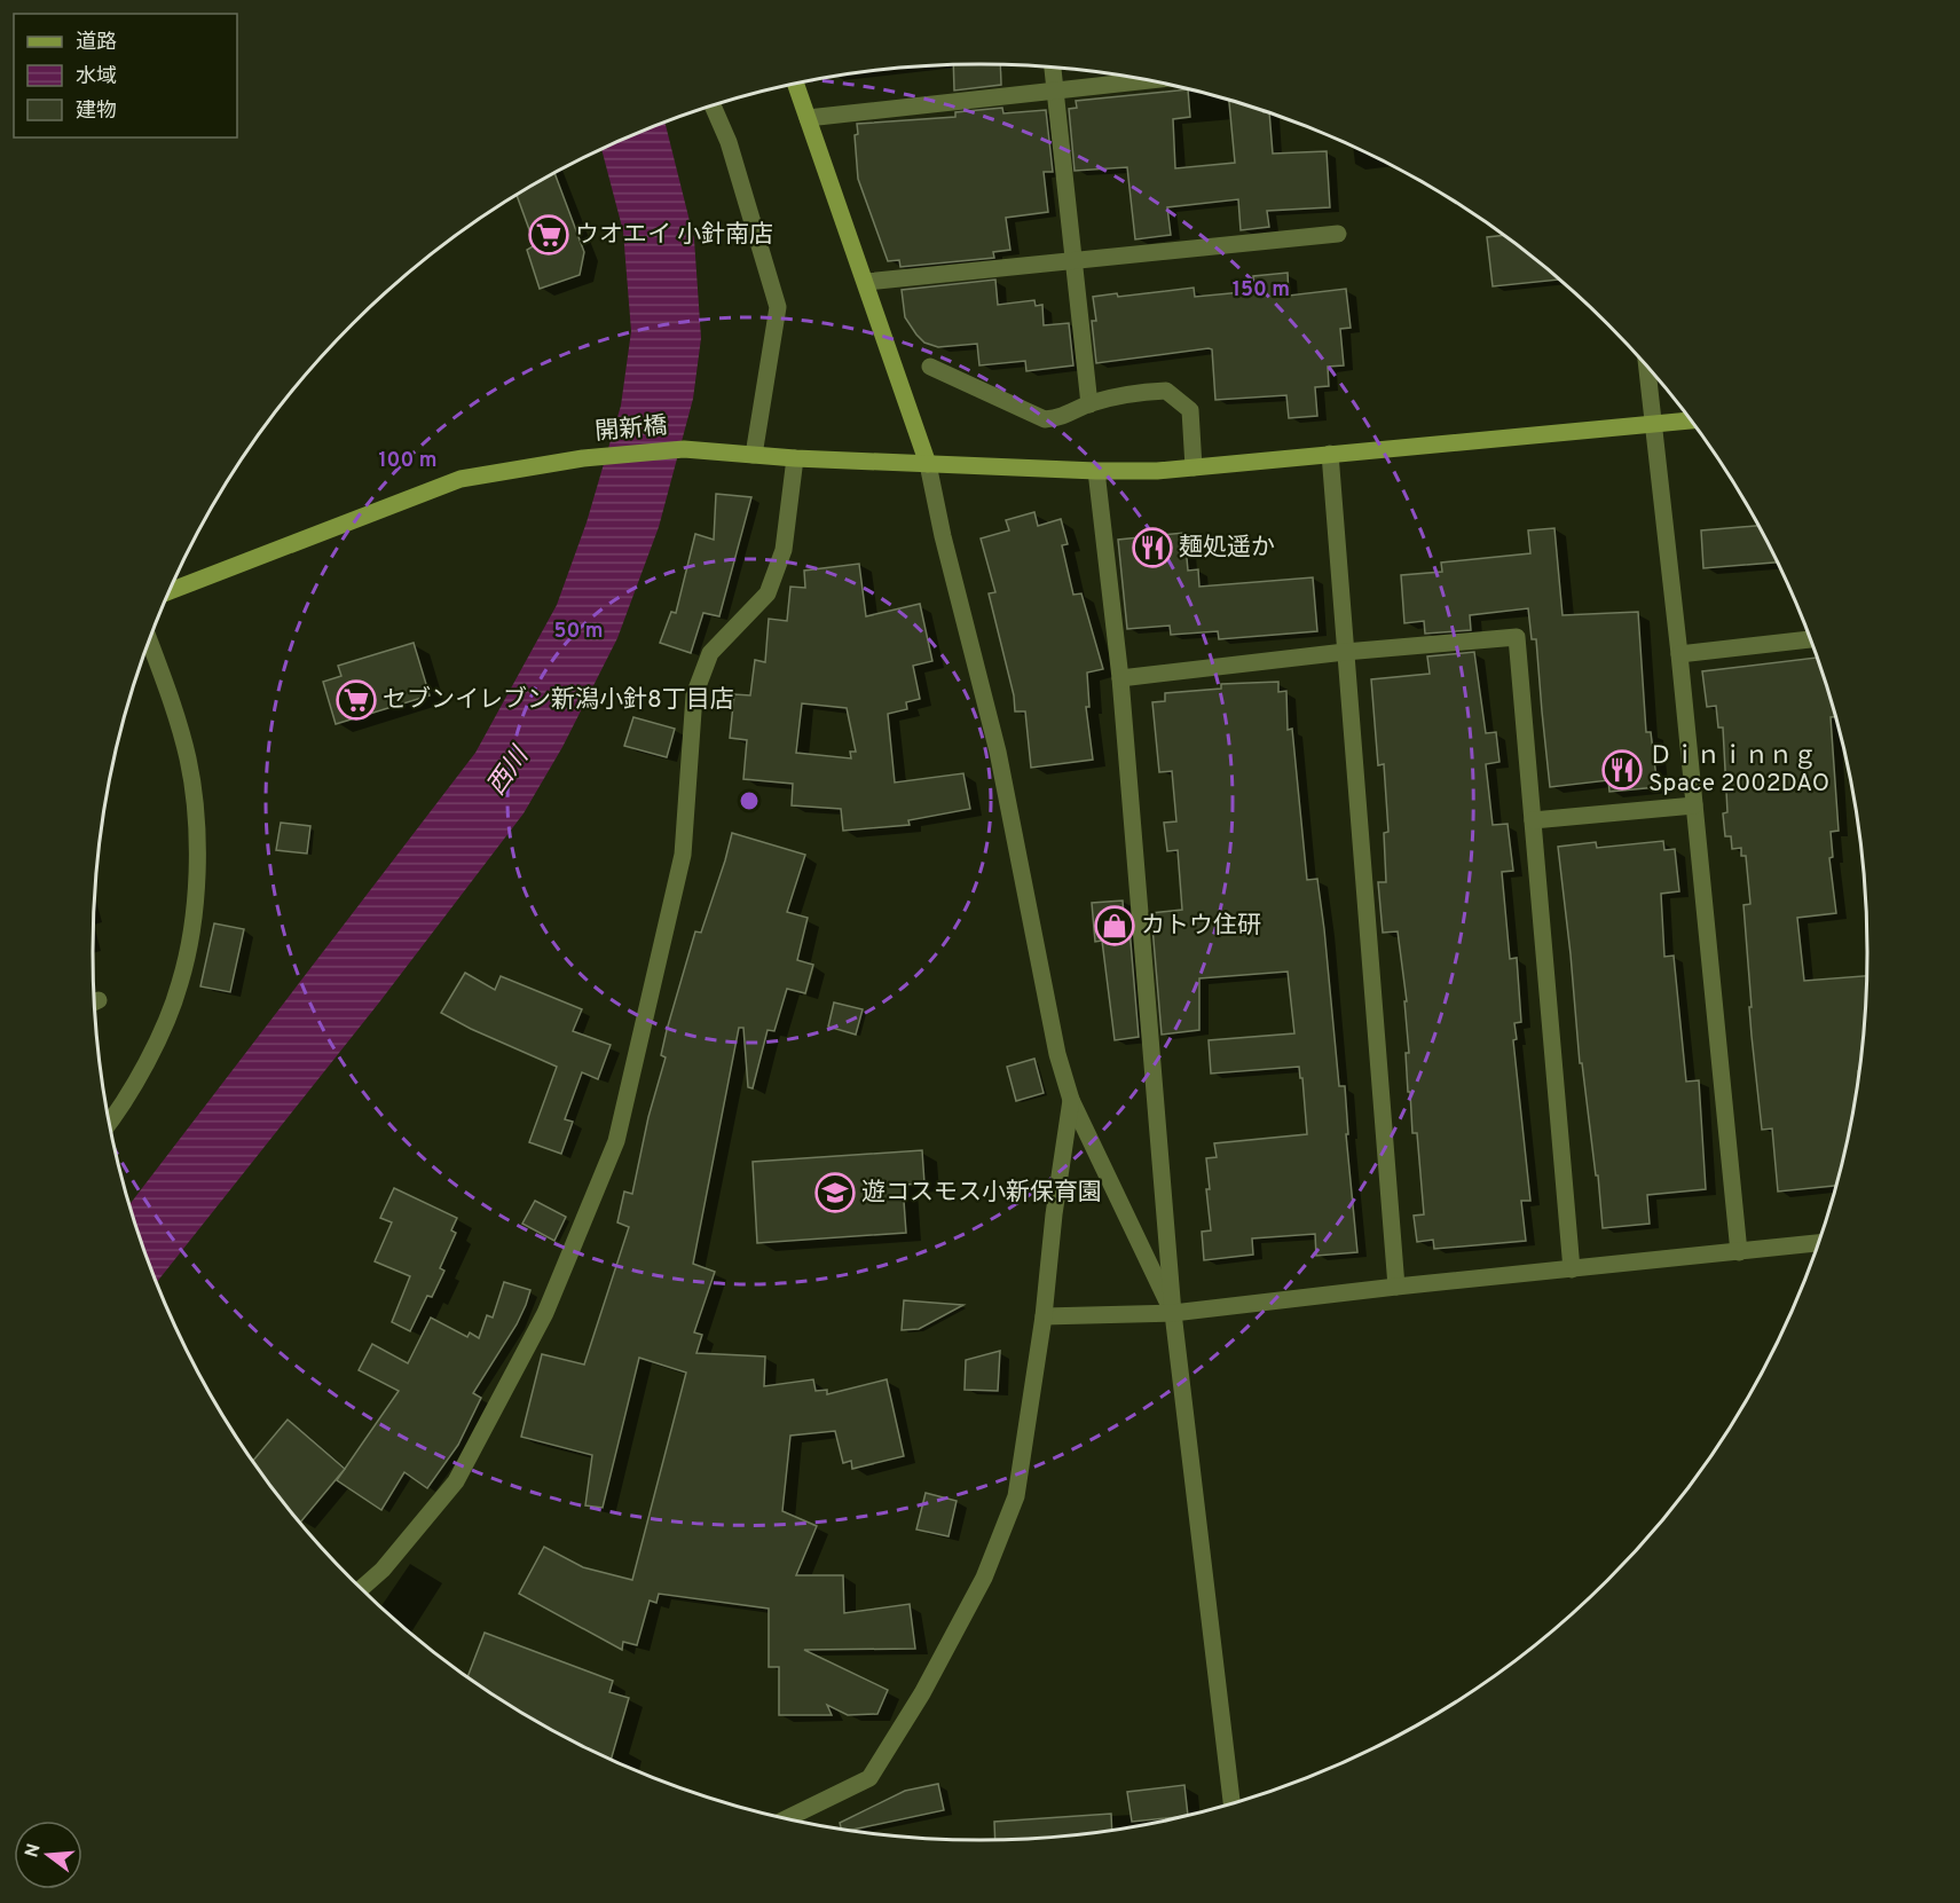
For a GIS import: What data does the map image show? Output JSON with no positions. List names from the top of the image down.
{
  "streets": {
    "street": ["開新橋"]
  },
  "water": ["西川"],
  "places": {
    "supermarket": ["ウオエイ 小針南店", "セブンイレブン新潟小針8丁目店"],
    "restaurant": ["麺処遥か", "Ｄｉｎｉｎｎｇ Space 2002DAO"],
    "shop": ["カトウ住研"],
    "school or university": ["遊コスモス小新保育園"]
  },
  "legend": ["道路", "水域", "建物"],
  "north": "left",
  "rings": ["150 m", "100 m", "50 m"]
}
